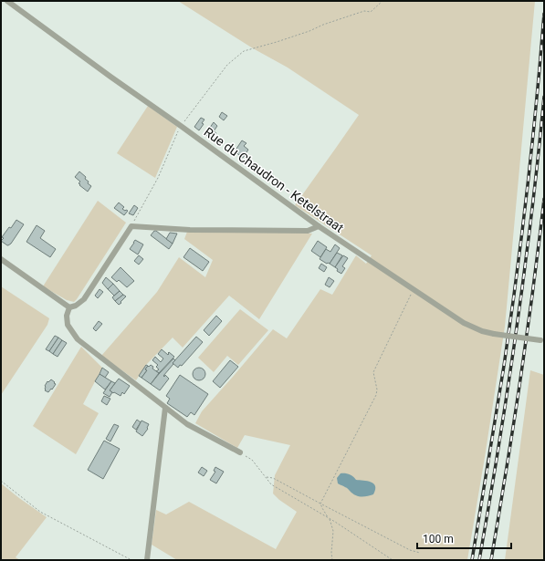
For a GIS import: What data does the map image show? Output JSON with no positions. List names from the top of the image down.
{
  "streets": {
    "street": ["Rue du Chaudron - Ketelstraat"]
  },
  "scale_bar": "100 m"
}
